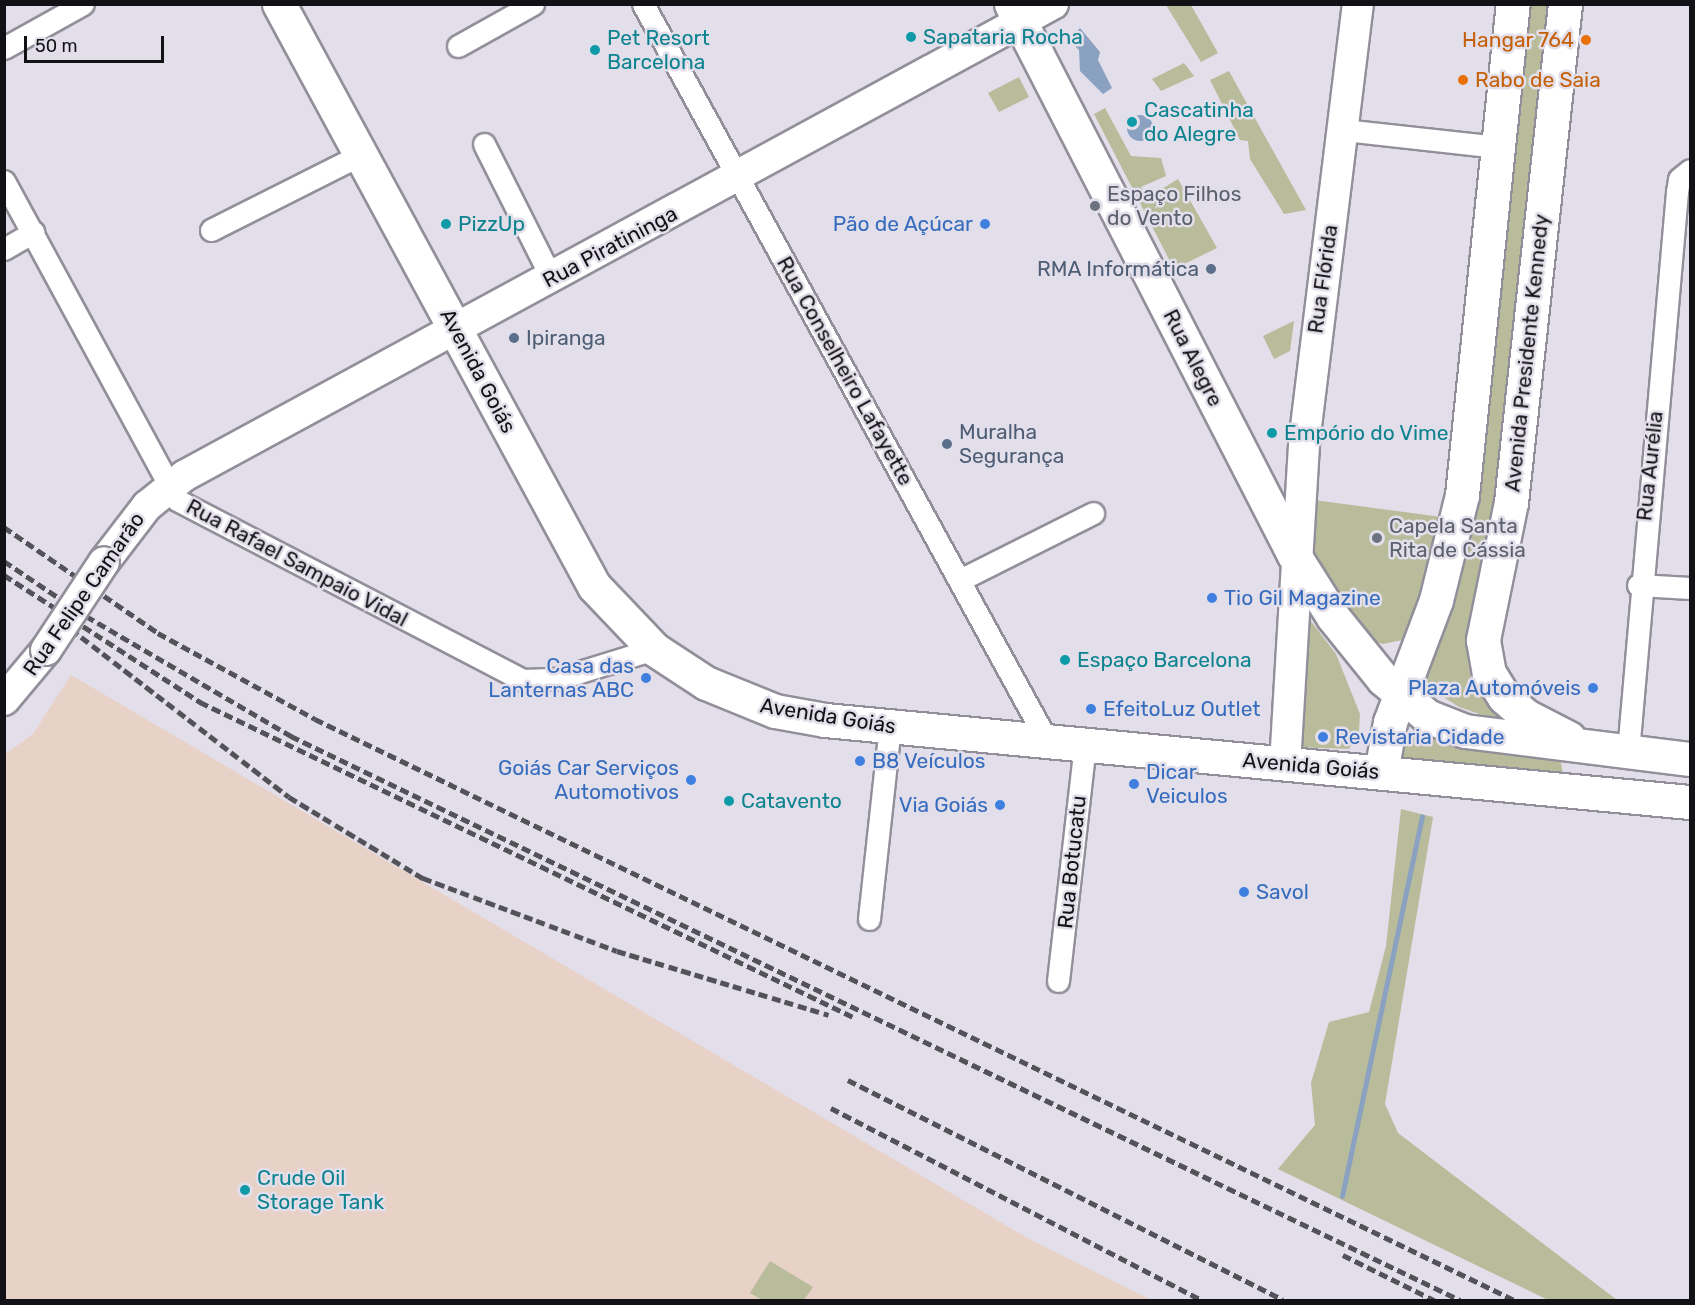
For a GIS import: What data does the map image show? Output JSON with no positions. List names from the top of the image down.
{
  "streets": {
    "main road": ["Avenida Presidente Kennedy", "Rua Alegre", "Avenida Goiás"],
    "street": [
      "Rua Piratininga",
      "Rua Flórida",
      "Rua Conselheiro Lafayette",
      "Rua Aurélia",
      "Rua Rafael Sampaio Vidal",
      "Rua Felipe Camarão",
      "Rua Botucatu"
    ]
  },
  "crossings": [
    ["Rua Piratininga", "Rua Alegre"],
    ["Rua Piratininga", "Avenida Goiás"],
    ["Rua Piratininga", "Rua Conselheiro Lafayette"],
    ["Rua Piratininga", "Rua Rafael Sampaio Vidal"],
    ["Rua Piratininga", "Rua Felipe Camarão"],
    ["Rua Flórida", "Rua Alegre"],
    ["Rua Flórida", "Avenida Goiás"],
    ["Avenida Goiás", "Rua Conselheiro Lafayette"],
    ["Avenida Goiás", "Rua Rafael Sampaio Vidal"],
    ["Avenida Goiás", "Rua Botucatu"],
    ["Rua Rafael Sampaio Vidal", "Rua Felipe Camarão"]
  ],
  "places": [
    "Sapataria Rocha",
    "Hangar 764",
    "Pet Resort Barcelona",
    "Rabo de Saia",
    "Cascatinha do Alegre",
    "Espaço Filhos do Vento",
    "PizzUp",
    "Pão de Açúcar",
    "RMA Informática",
    "Ipiranga",
    "Empório do Vime",
    "Muralha Segurança",
    "Capela Santa Rita de Cássia",
    "Tio Gil Magazine",
    "Espaço Barcelona",
    "Casa das Lanternas ABC",
    "Plaza Automóveis",
    "EfeitoLuz Outlet",
    "Revistaria Cidade",
    "B8 Veículos",
    "Goiás Car Serviços Automotivos",
    "Dicar Veiculos",
    "Catavento",
    "Via Goiás",
    "Savol",
    "Crude Oil Storage Tank"
  ],
  "scale_bar": "50 m"
}
